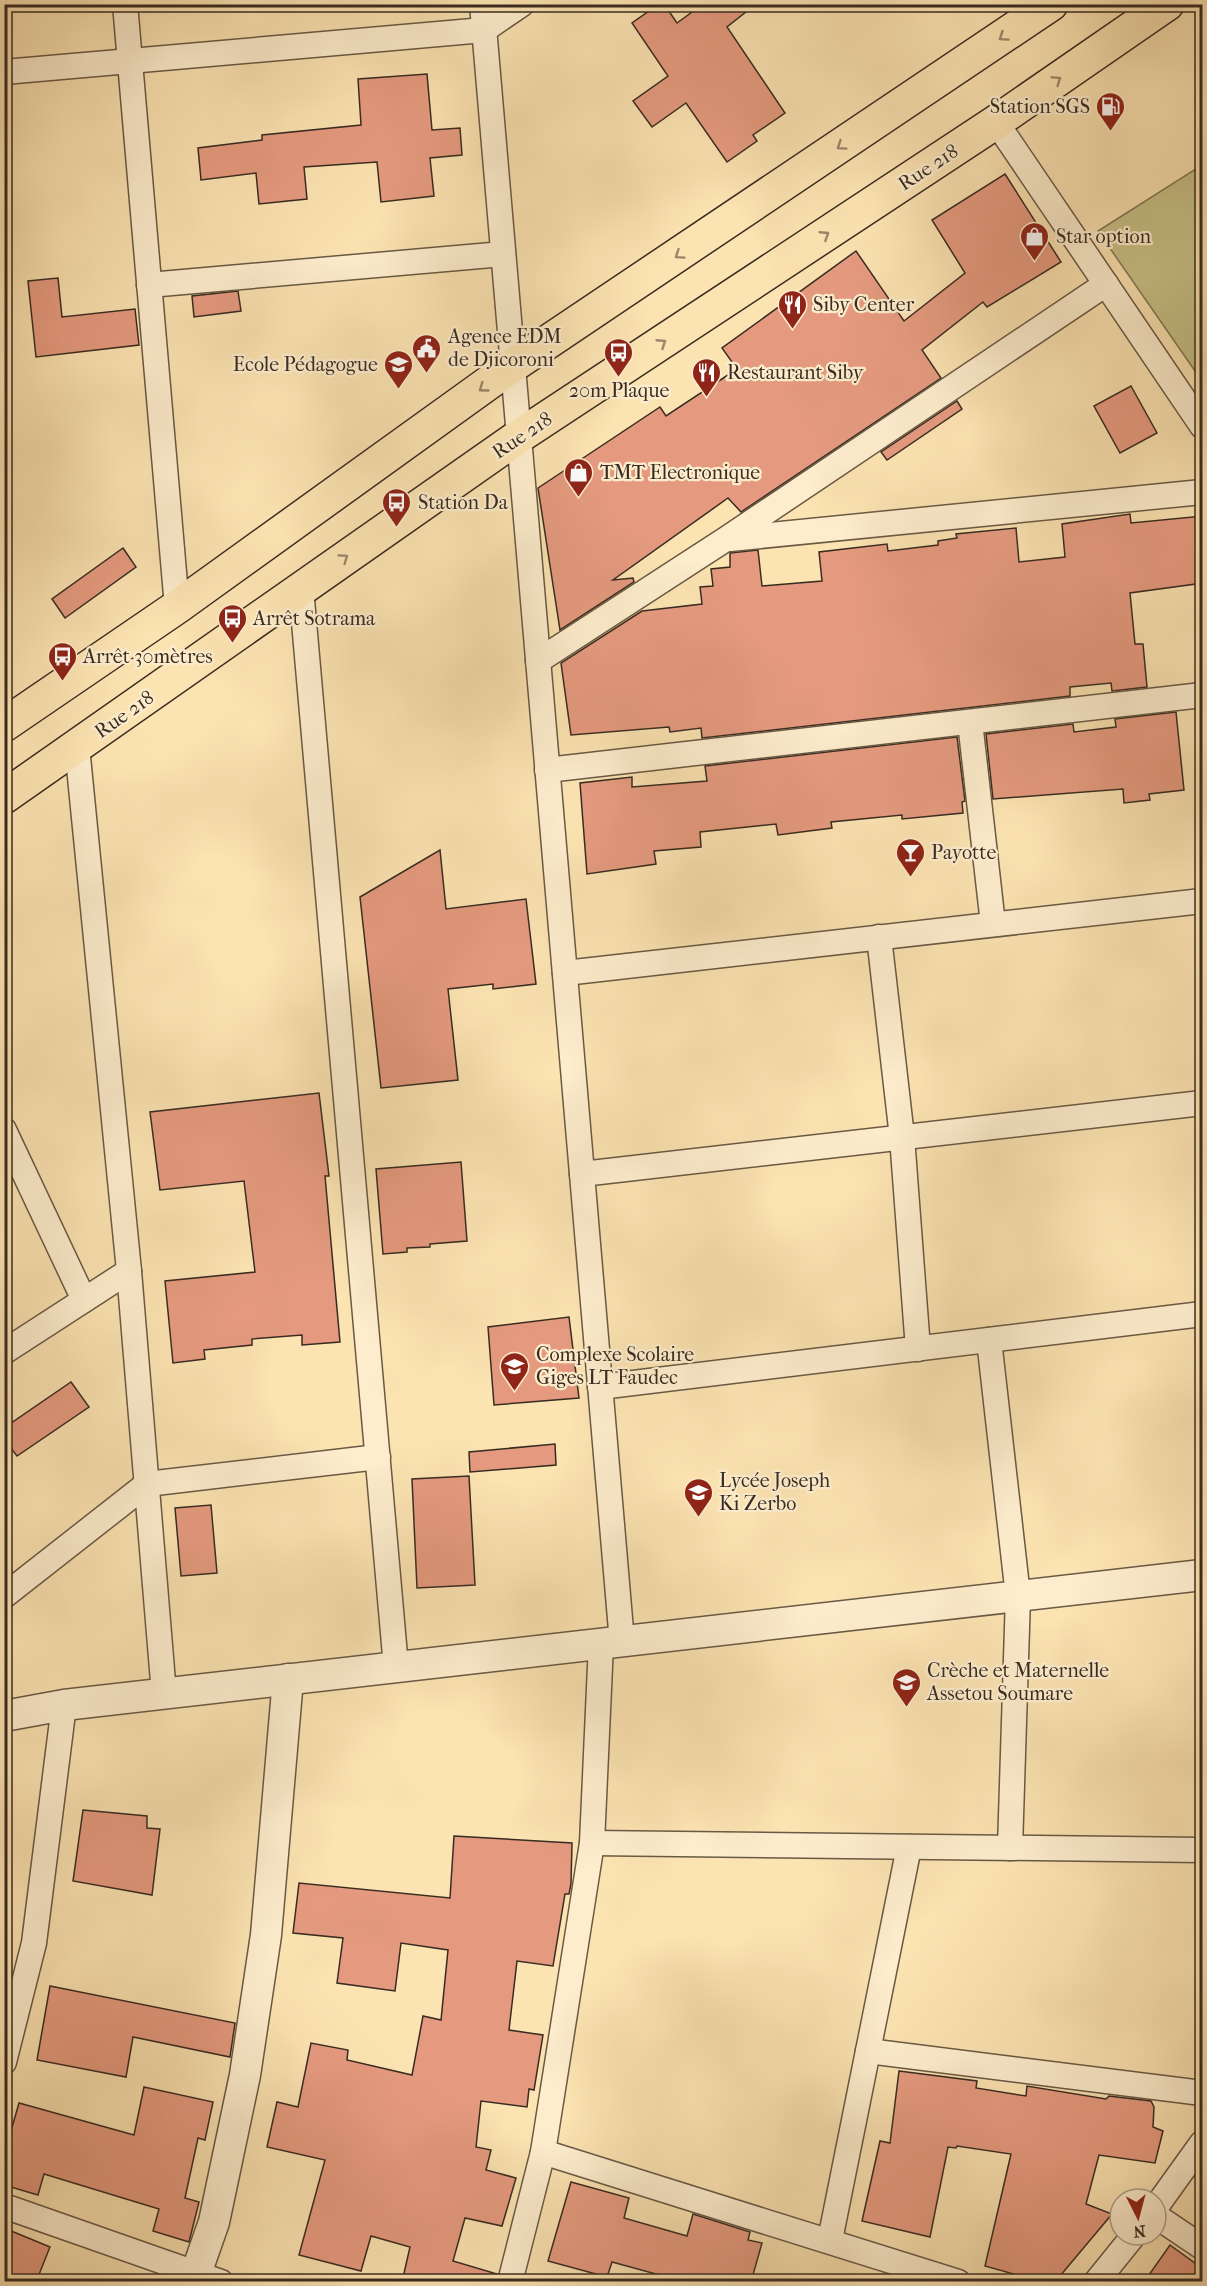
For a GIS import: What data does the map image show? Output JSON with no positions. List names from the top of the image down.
{
  "streets": {
    "highway": ["Rue 218"]
  },
  "places": {
    "fuel station": ["Station SGS"],
    "shop": ["Star option", "TMT Electronique"],
    "restaurant": ["Siby Center", "Restaurant Siby"],
    "public building": ["Agence EDM de Djicoroni"],
    "bus stop": [
      "20m Plaque",
      "Station Da",
      "Arrêt Sotrama",
      "Arrêt 30mètres"
    ],
    "school or university": [
      "Ecole Pédagogue",
      "Complexe Scolaire Giges LT Faudec",
      "Lycée Joseph Ki Zerbo",
      "Crèche et Maternelle Assetou Soumare"
    ],
    "bar": ["Payotte"]
  },
  "north": "bottom"
}
